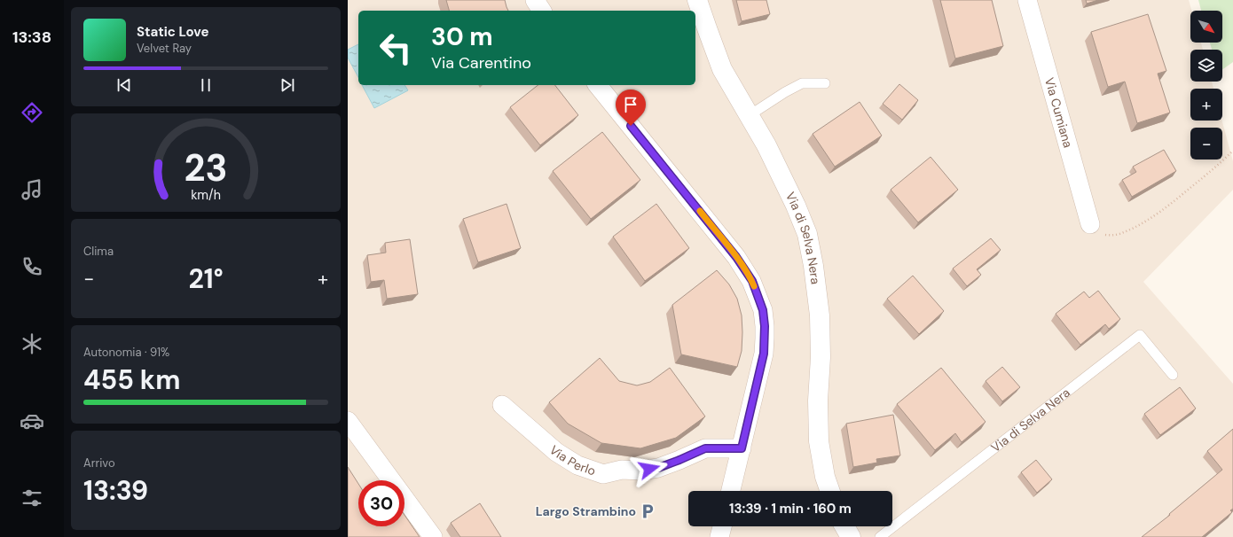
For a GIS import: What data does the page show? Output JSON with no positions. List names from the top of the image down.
{
  "streets": {
    "street": ["Via Cumiana", "Via di Selva Nera", "Via Perlo"]
  },
  "places": {
    "parking": ["Largo Strambino"]
  },
  "north": "bottom right",
  "page": {
    "tabs": "13:38",
    "map_buttons": ["+", "−"],
    "turn": ["30 m", "Via Carentino"],
    "song": ["Static Love", "Velvet Ray"],
    "tile": [
      "Clima",
      ["Autonomia · 91%", "455 km"],
      ["Arrivo", "13:39"]
    ],
    "heat": ["−", "21°", "+"],
    "limit": "30",
    "trip": "13:39 · 1 min · 160 m",
    "gauge": ["23", "km/h"]
  }
}
